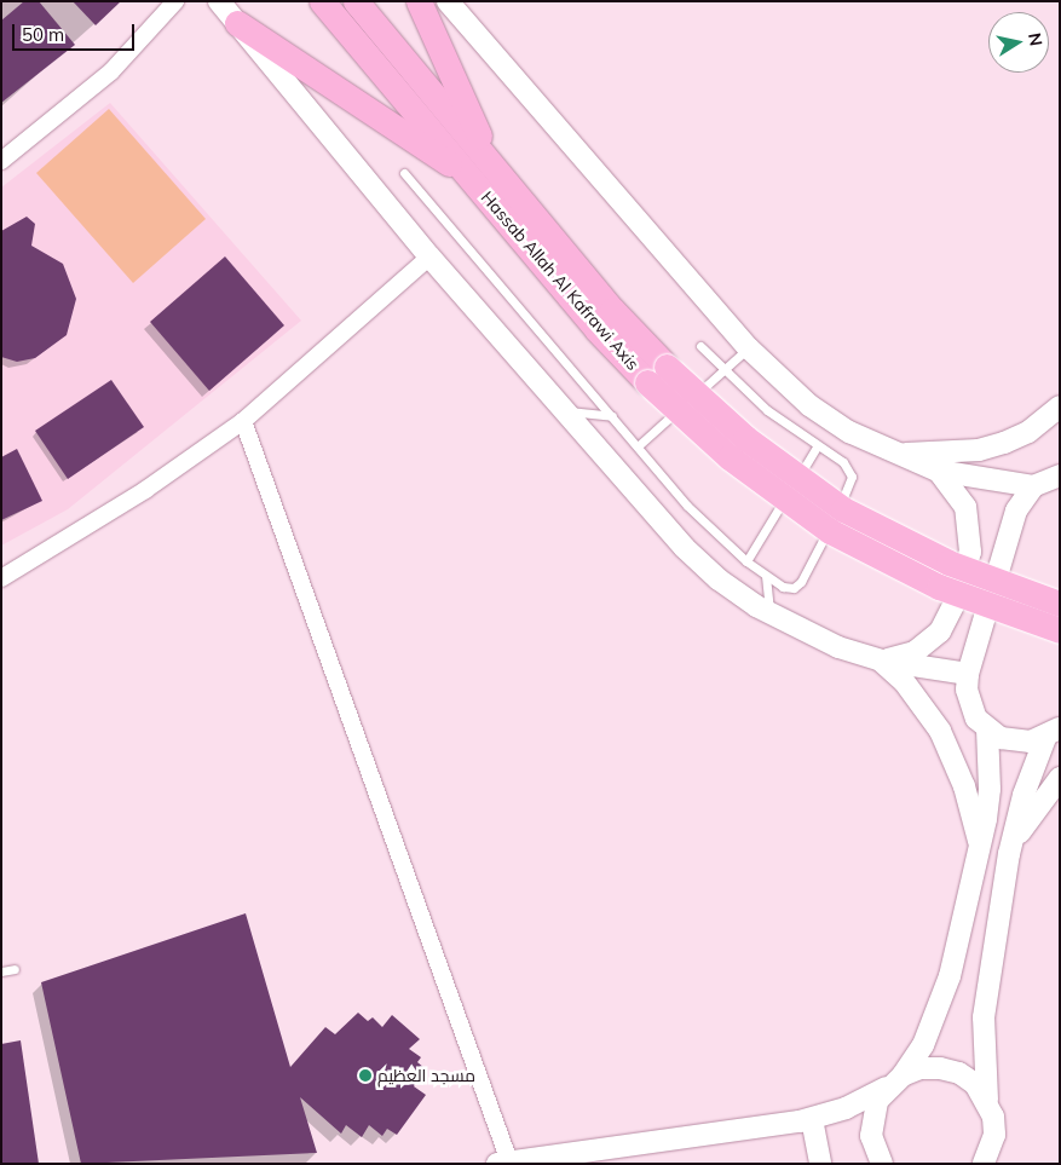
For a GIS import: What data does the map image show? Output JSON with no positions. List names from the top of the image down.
{
  "streets": {
    "main road": ["Hassab Allah Al Kafrawi Axis"]
  },
  "places": ["مسجد العظيم"],
  "scale_bar": "50 m",
  "north": "right"
}
